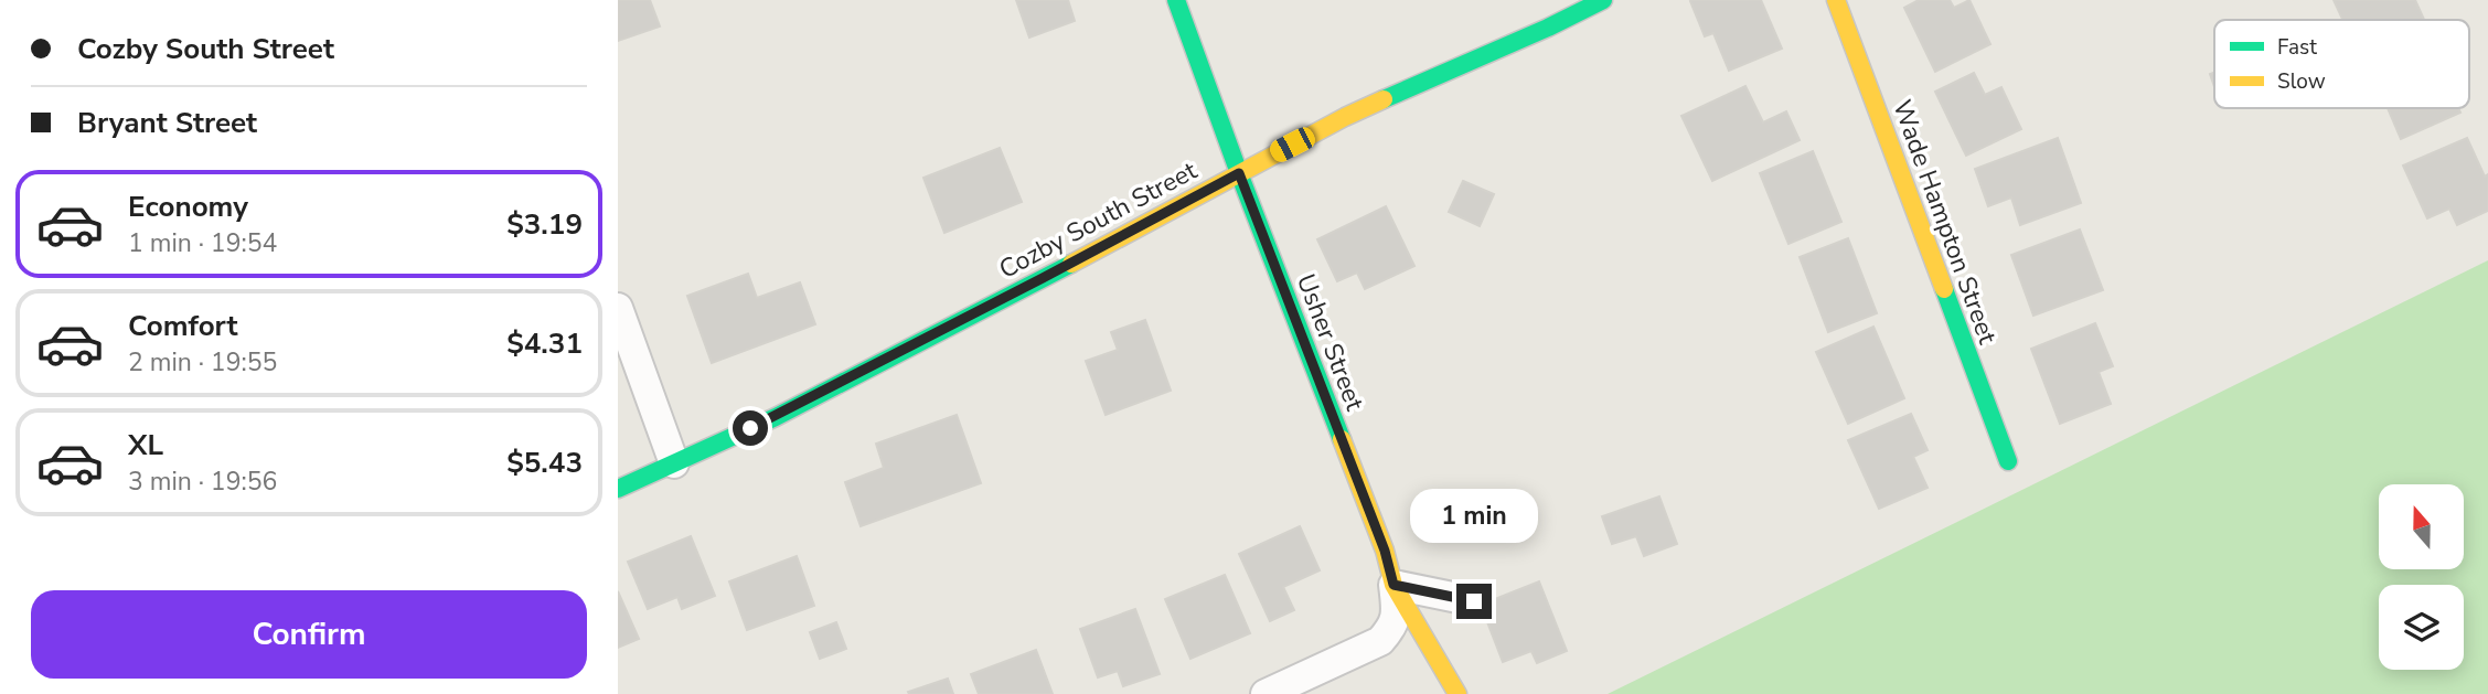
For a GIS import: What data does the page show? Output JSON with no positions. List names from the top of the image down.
{
  "streets": {
    "street": ["Cozby South Street", "Wade Hampton Street", "Usher Street"]
  },
  "crossings": [
    ["Cozby South Street", "Usher Street"]
  ],
  "legend": ["Fast", "Slow"],
  "north": "top",
  "page": {
    "banner": ["Cozby South Street", "Bryant Street"],
    "list": [
      {
        "name": "Economy",
        "note": "1 min · 19:54",
        "value": "$3.19"
      },
      {
        "name": "Comfort",
        "note": "2 min · 19:55",
        "value": "$4.31"
      },
      {
        "name": "XL",
        "note": "3 min · 19:56",
        "value": "$5.43"
      }
    ],
    "bubble": "1 min",
    "buttons": "Confirm"
  }
}
